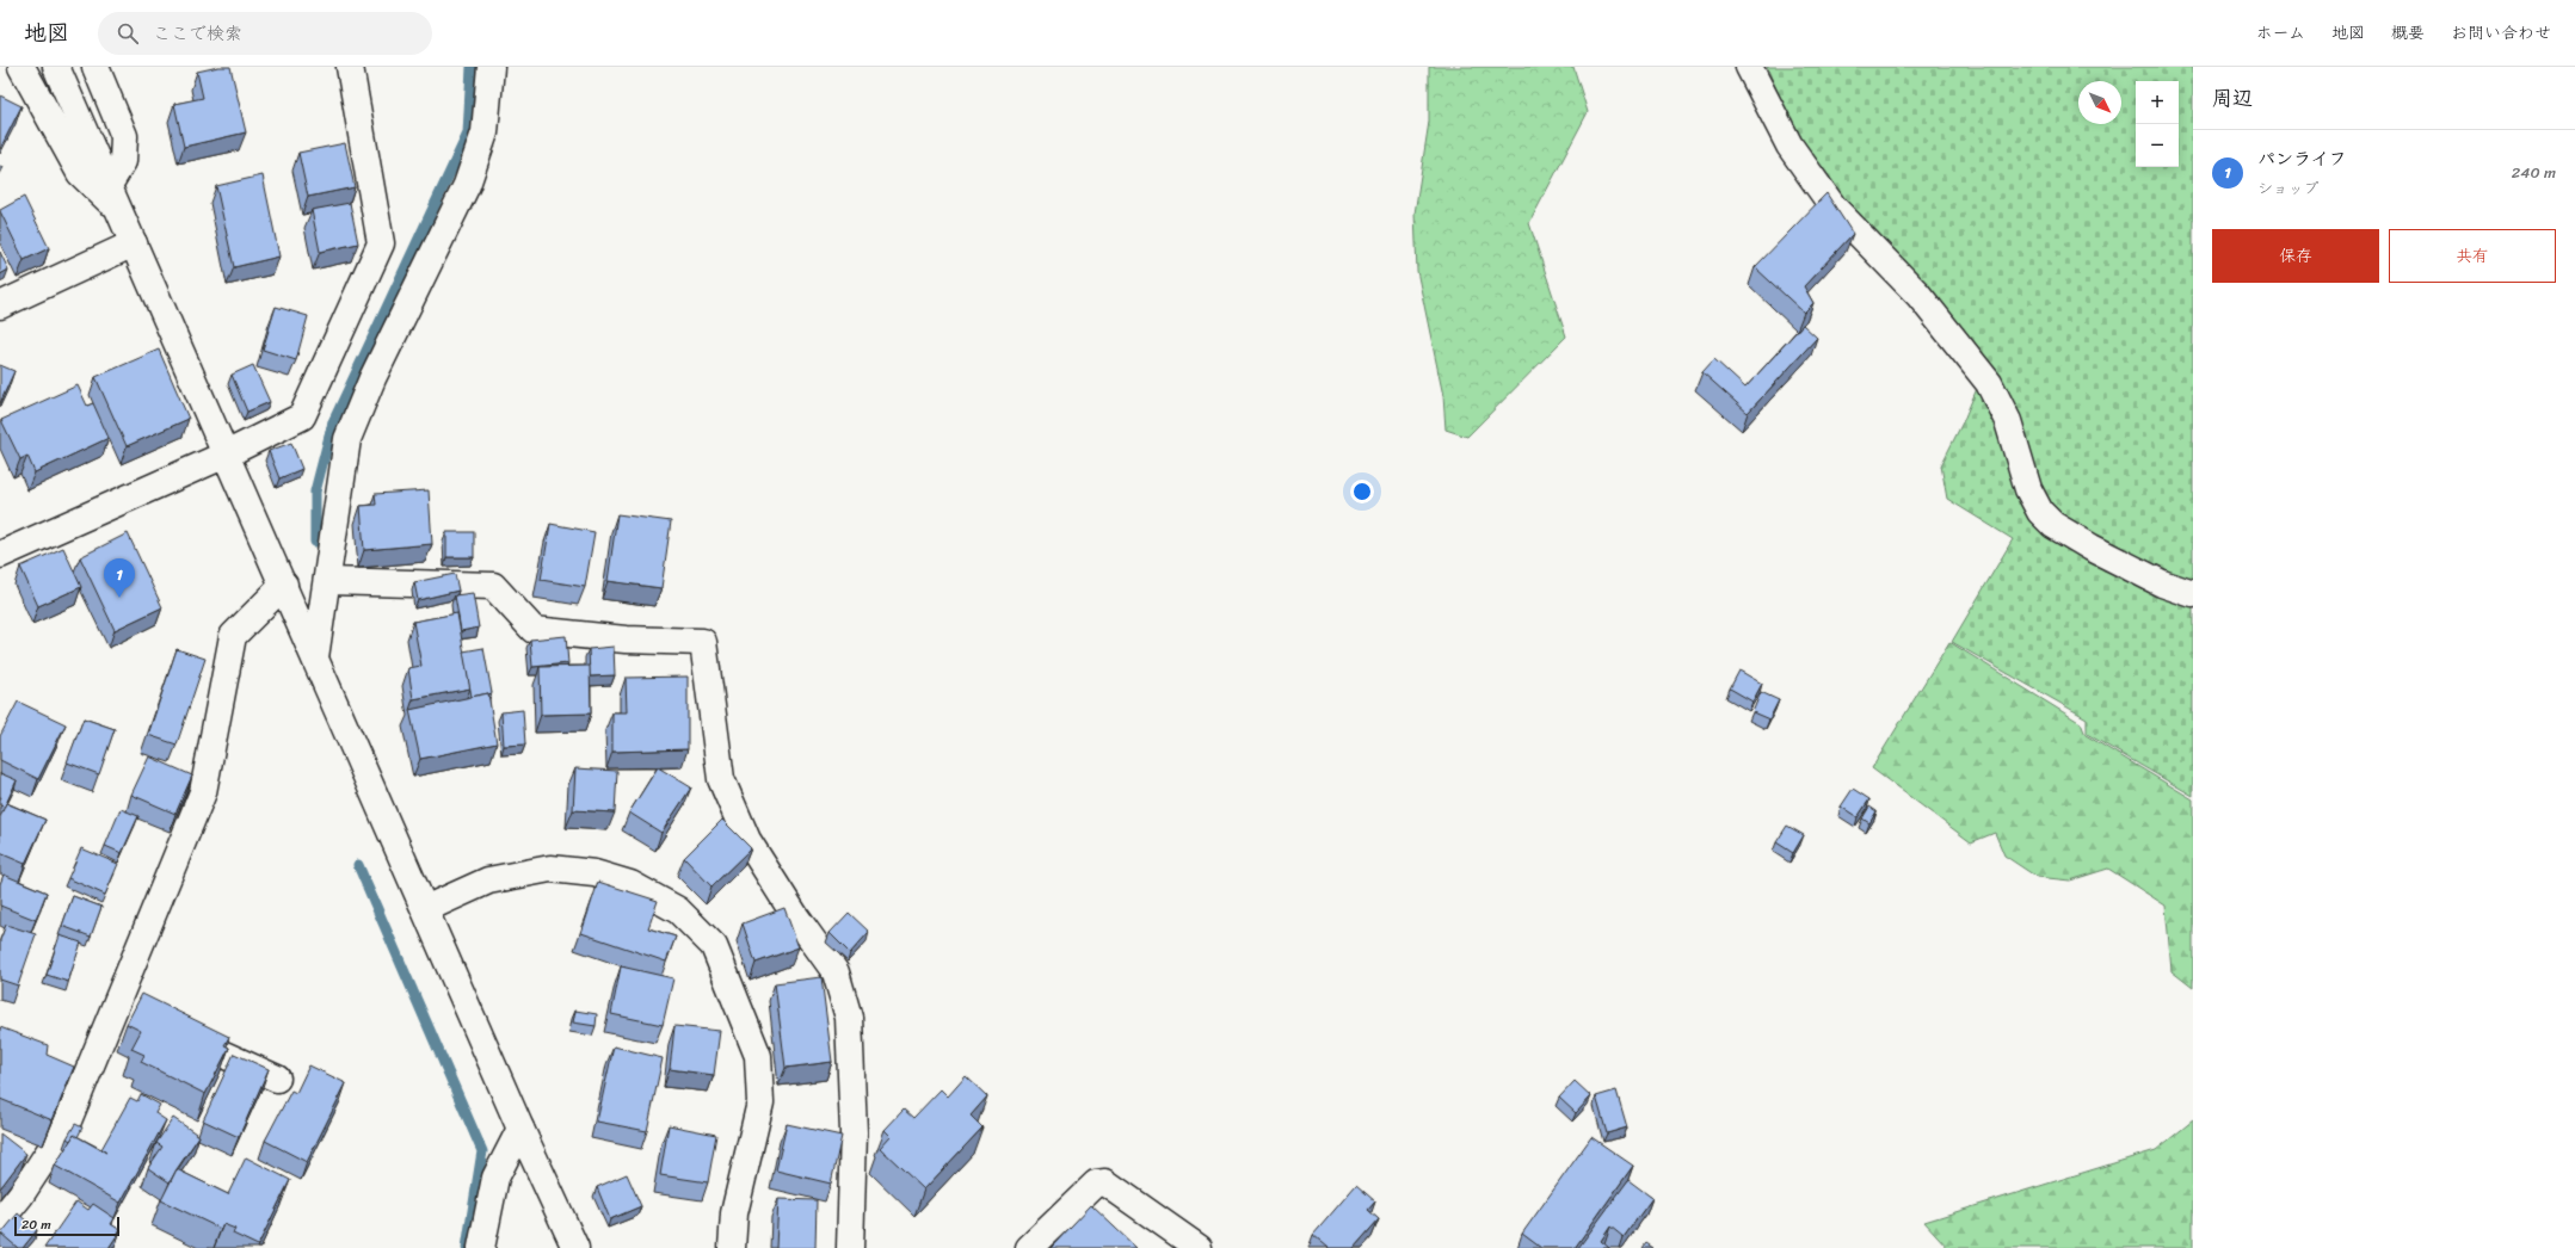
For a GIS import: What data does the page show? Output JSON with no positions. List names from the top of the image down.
{
  "scale_bar": "20 m",
  "north": "bottom right",
  "page": {
    "header": "地図",
    "search": "ここで検索",
    "nav": [
      "ホーム",
      "地図",
      "概要",
      "お問い合わせ"
    ],
    "heading": "周辺",
    "map_buttons": ["+", "−"],
    "list": [
      {
        "mark": "1",
        "name": "パンライフ",
        "note": "ショップ",
        "value": "240 m"
      }
    ],
    "buttons": ["保存", "共有"],
    "pins": "1",
    "scale": "20 m"
  }
}
